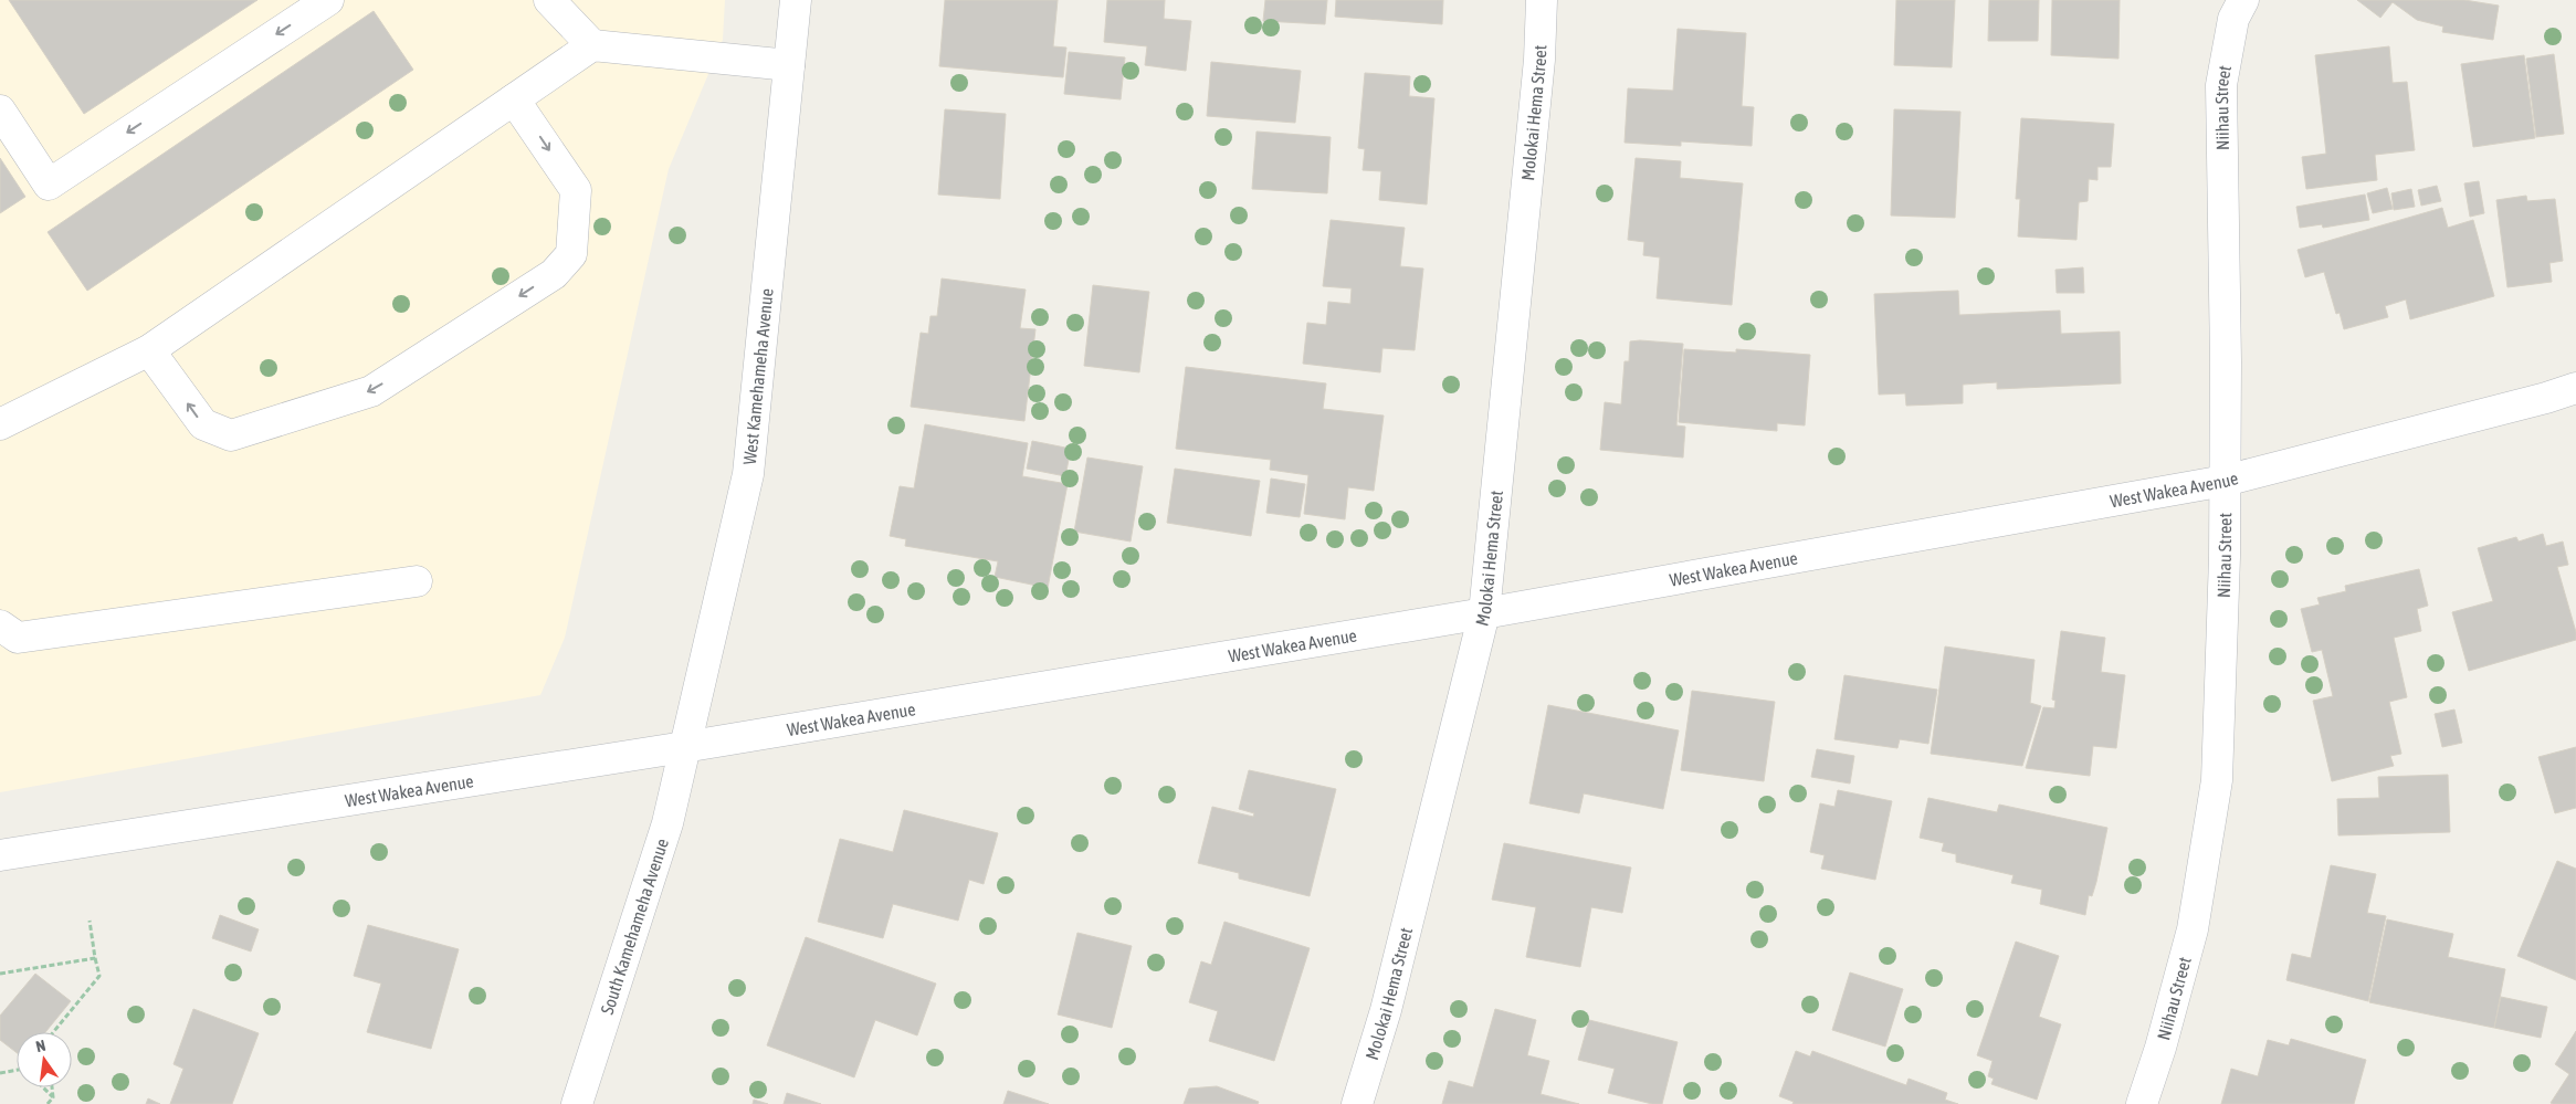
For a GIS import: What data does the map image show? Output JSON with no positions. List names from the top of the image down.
{
  "streets": {
    "street": [
      "Niihau Street",
      "Molokai Hema Street",
      "West Kamehameha Avenue",
      "West Wakea Avenue",
      "South Kamehameha Avenue"
    ]
  },
  "crossings": [
    ["Niihau Street", "West Wakea Avenue"],
    ["Molokai Hema Street", "West Wakea Avenue"],
    ["West Kamehameha Avenue", "West Wakea Avenue"],
    ["West Kamehameha Avenue", "South Kamehameha Avenue"],
    ["West Wakea Avenue", "South Kamehameha Avenue"]
  ],
  "north": "top"
}
